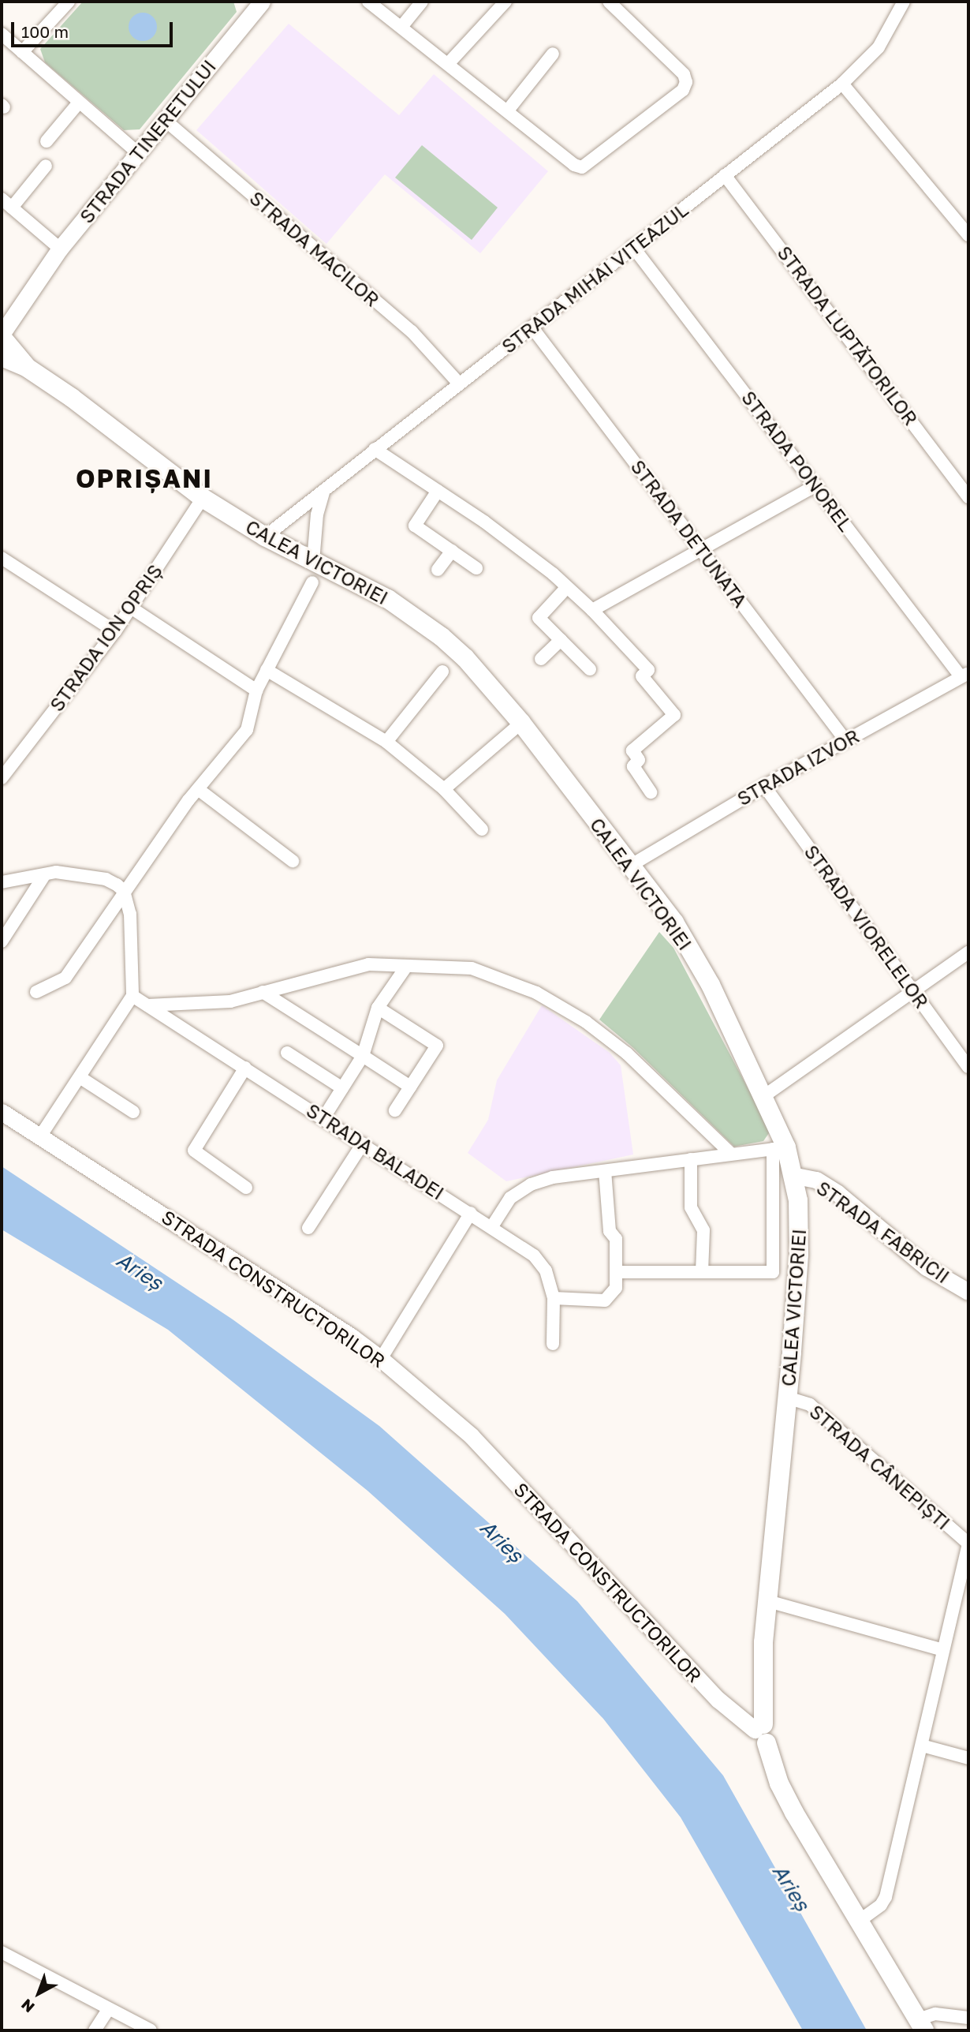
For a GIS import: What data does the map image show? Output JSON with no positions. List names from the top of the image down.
{
  "streets": {
    "main road": ["CALEA VICTORIEI"],
    "street": [
      "STRADA TINERETULUI",
      "STRADA MACILOR",
      "STRADA MIHAI VITEAZUL",
      "STRADA LUPTĂTORILOR",
      "STRADA PONOREL",
      "STRADA DETUNATA",
      "STRADA ION OPRIȘ",
      "STRADA IZVOR",
      "STRADA VIORELELOR",
      "STRADA BALADEI",
      "STRADA FABRICII",
      "STRADA CONSTRUCTORILOR",
      "STRADA CÂNEPIȘTI"
    ]
  },
  "crossings": [
    ["STRADA TINERETULUI", "STRADA MACILOR"],
    ["STRADA TINERETULUI", "CALEA VICTORIEI"],
    ["STRADA MACILOR", "STRADA MIHAI VITEAZUL"],
    ["STRADA MIHAI VITEAZUL", "STRADA LUPTĂTORILOR"],
    ["STRADA MIHAI VITEAZUL", "STRADA PONOREL"],
    ["STRADA MIHAI VITEAZUL", "STRADA DETUNATA"],
    ["STRADA MIHAI VITEAZUL", "CALEA VICTORIEI"],
    ["STRADA PONOREL", "STRADA IZVOR"],
    ["STRADA DETUNATA", "STRADA IZVOR"],
    ["CALEA VICTORIEI", "STRADA ION OPRIȘ"],
    ["CALEA VICTORIEI", "STRADA IZVOR"],
    ["CALEA VICTORIEI", "STRADA FABRICII"],
    ["CALEA VICTORIEI", "STRADA CONSTRUCTORILOR"],
    ["CALEA VICTORIEI", "STRADA CÂNEPIȘTI"],
    ["STRADA IZVOR", "STRADA VIORELELOR"]
  ],
  "districts": ["OPRIȘANI"],
  "water": ["Arieș"],
  "scale_bar": "100 m",
  "north": "bottom left"
}
